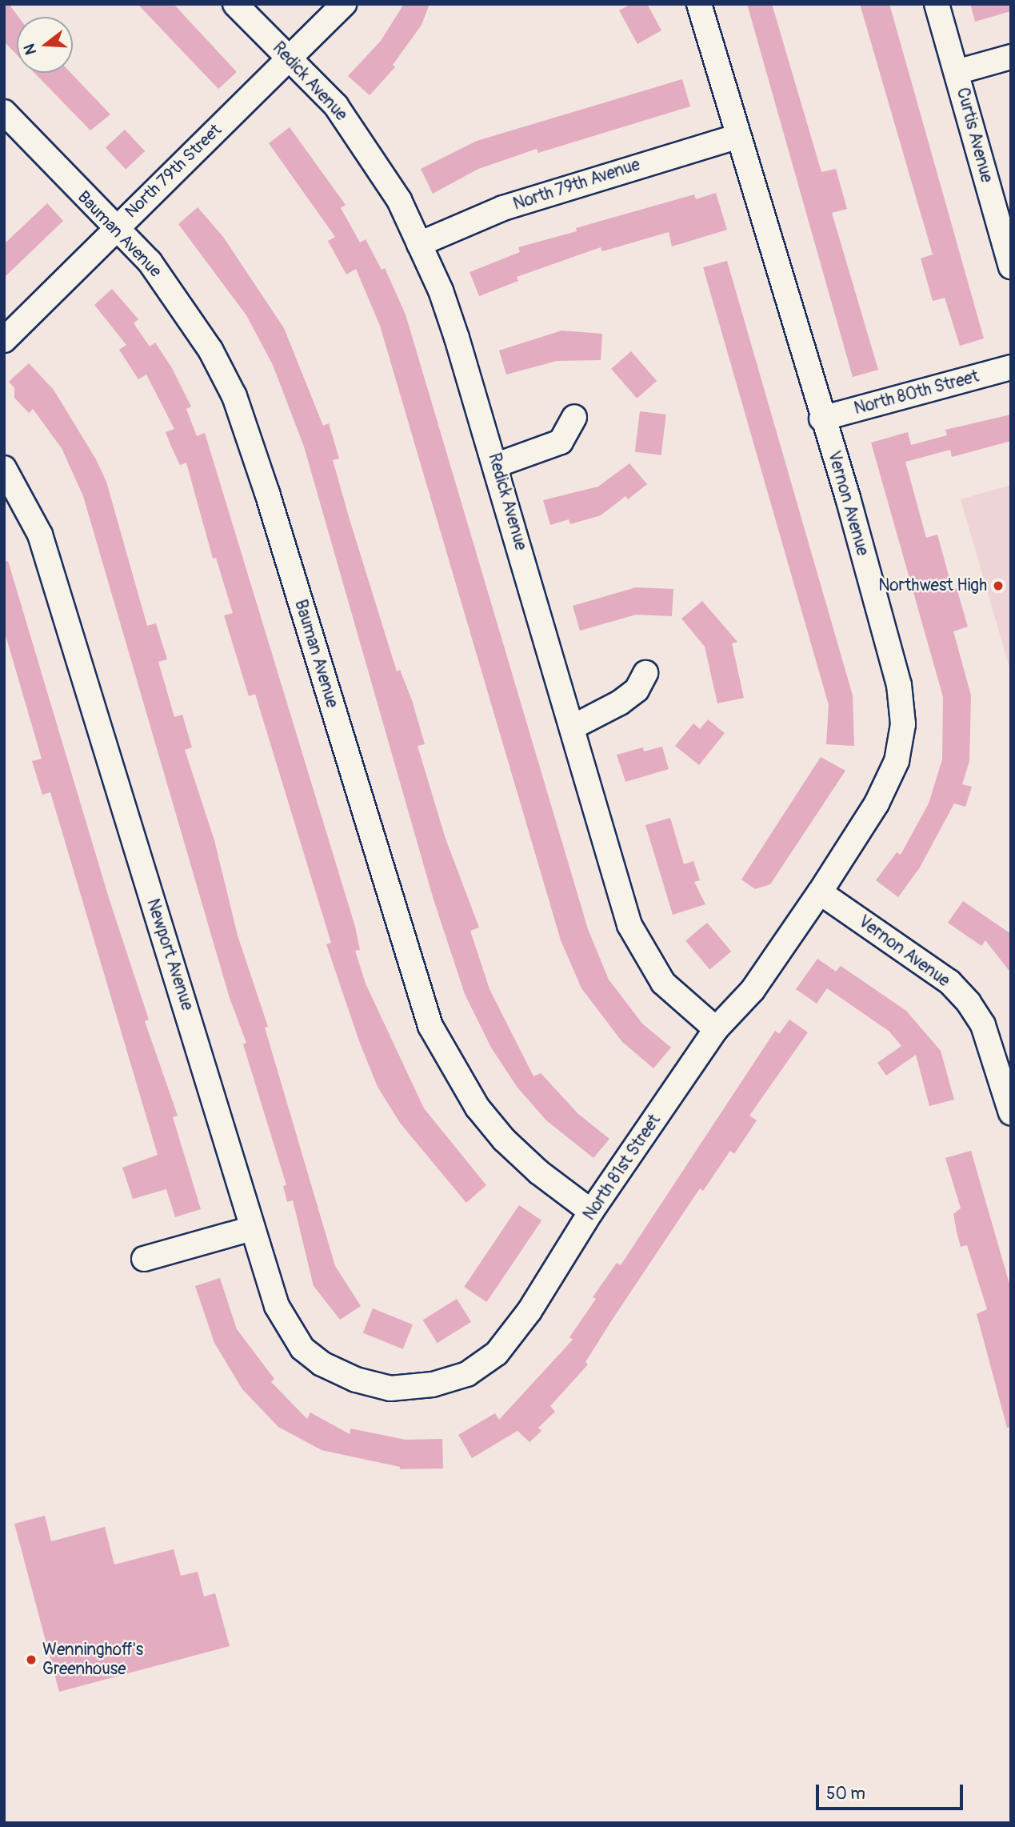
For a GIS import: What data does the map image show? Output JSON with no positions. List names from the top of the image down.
{
  "streets": {
    "street": [
      "Redick Avenue",
      "Curtis Avenue",
      "North 79th Street",
      "North 79th Avenue",
      "Bauman Avenue",
      "North 80th Street",
      "Vernon Avenue",
      "Newport Avenue",
      "North 81st Street"
    ]
  },
  "crossings": [
    ["Redick Avenue", "North 79th Street"],
    ["Redick Avenue", "North 79th Avenue"],
    ["Redick Avenue", "North 81st Street"],
    ["North 79th Street", "Bauman Avenue"],
    ["North 79th Avenue", "Vernon Avenue"],
    ["Bauman Avenue", "North 81st Street"],
    ["North 80th Street", "Vernon Avenue"],
    ["Vernon Avenue", "North 81st Street"],
    ["Newport Avenue", "North 81st Street"]
  ],
  "places": ["Northwest High", "Wenninghoff's Greenhouse"],
  "scale_bar": "50 m",
  "north": "left"
}
